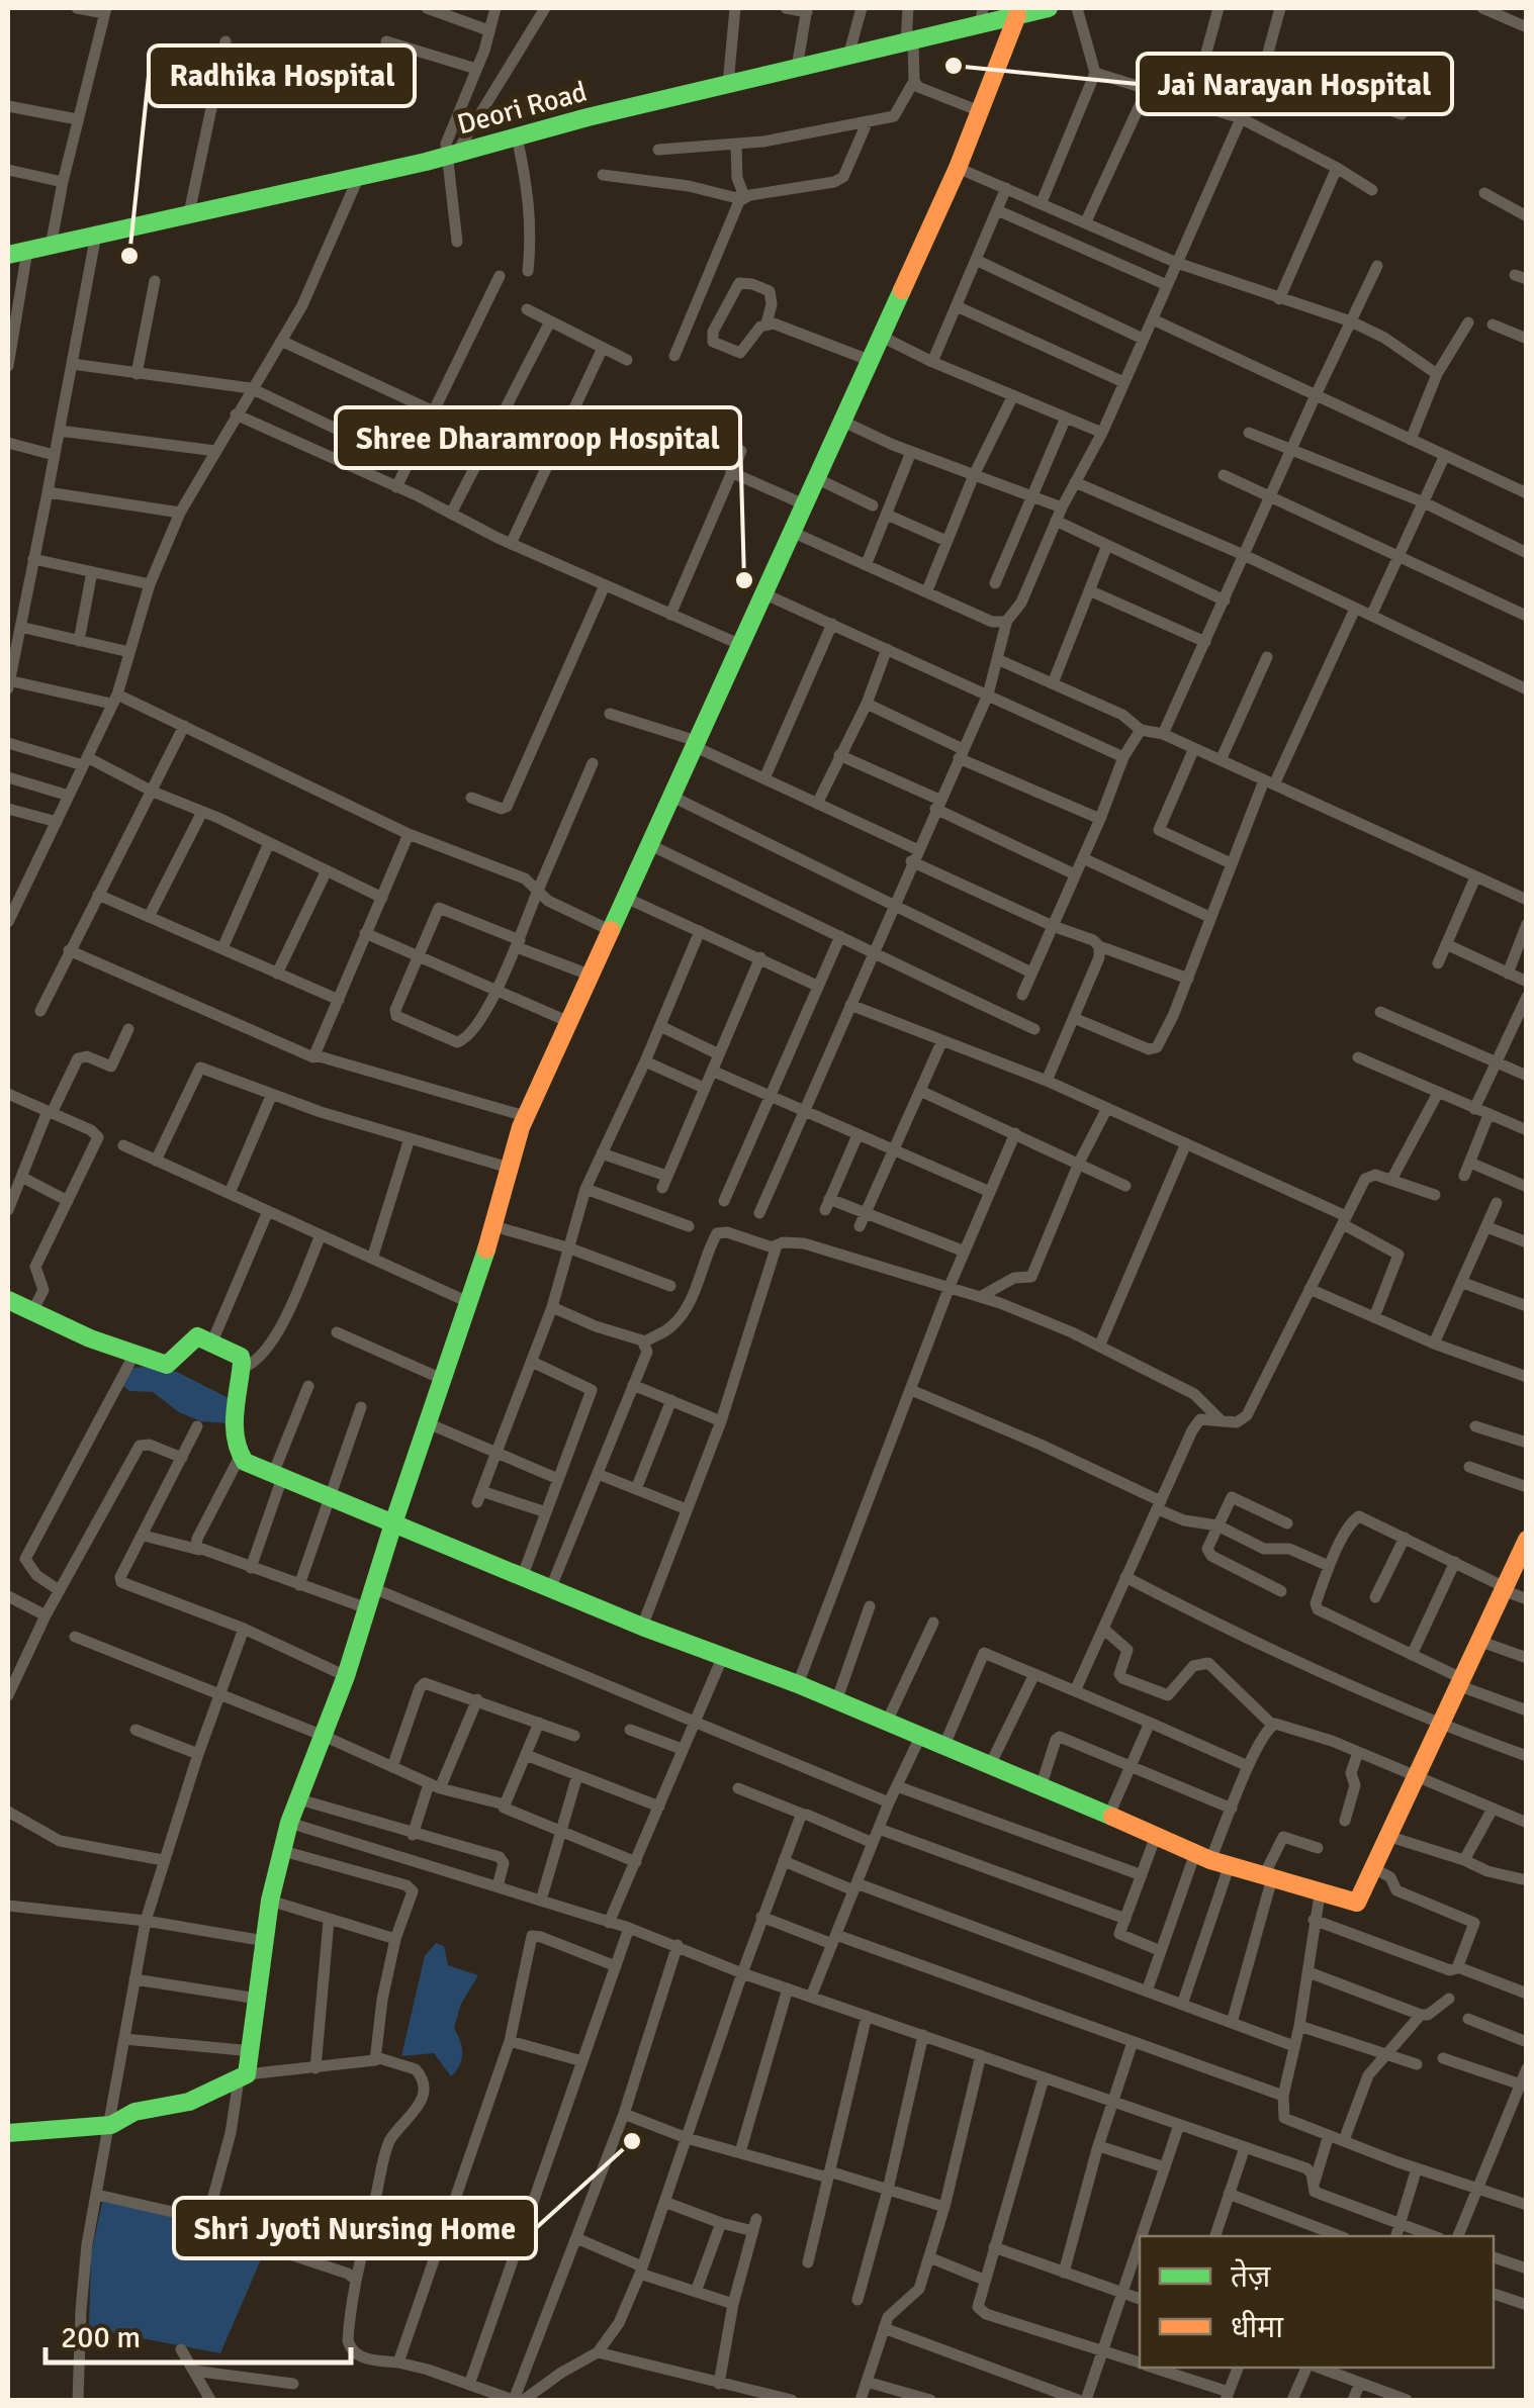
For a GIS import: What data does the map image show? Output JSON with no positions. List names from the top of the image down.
{
  "streets": {
    "street": ["Deori Road"]
  },
  "places": [
    "Jai Narayan Hospital",
    "Radhika Hospital",
    "Shree Dharamroop Hospital",
    "Shri Jyoti Nursing Home"
  ],
  "legend": ["तेज़", "धीमा"],
  "scale_bar": "200 m"
}
